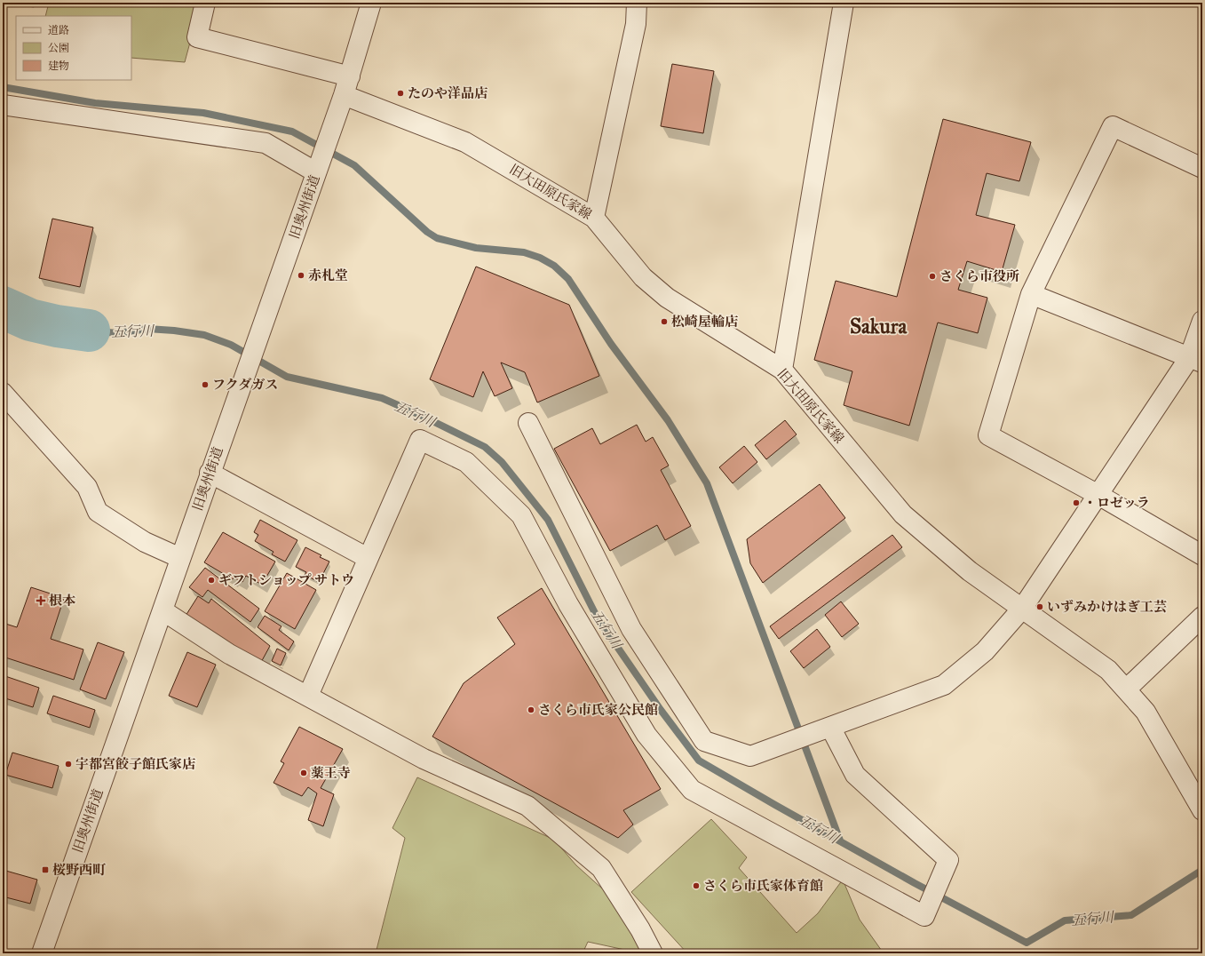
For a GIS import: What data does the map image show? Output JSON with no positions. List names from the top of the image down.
{
  "streets": {
    "street": ["旧大田原氏家線", "旧奥州街道"]
  },
  "crossings": [
    ["旧大田原氏家線", "旧奥州街道"]
  ],
  "districts": ["Sakura"],
  "water": ["五行川"],
  "places": {
    "other": [
      "たのや洋品店",
      "赤札堂",
      "さくら市役所",
      "松崎屋輪店",
      "フクダガス",
      "・ロゼッラ",
      "ギフトショップ サトウ",
      "いずみかけはぎ工芸",
      "さくら市氏家公民館",
      "宇都宮餃子館氏家店",
      "薬王寺",
      "さくら市氏家体育館"
    ],
    "health": ["根本"],
    "transit": ["桜野西町"]
  },
  "legend": ["道路", "公園", "建物"]
}
